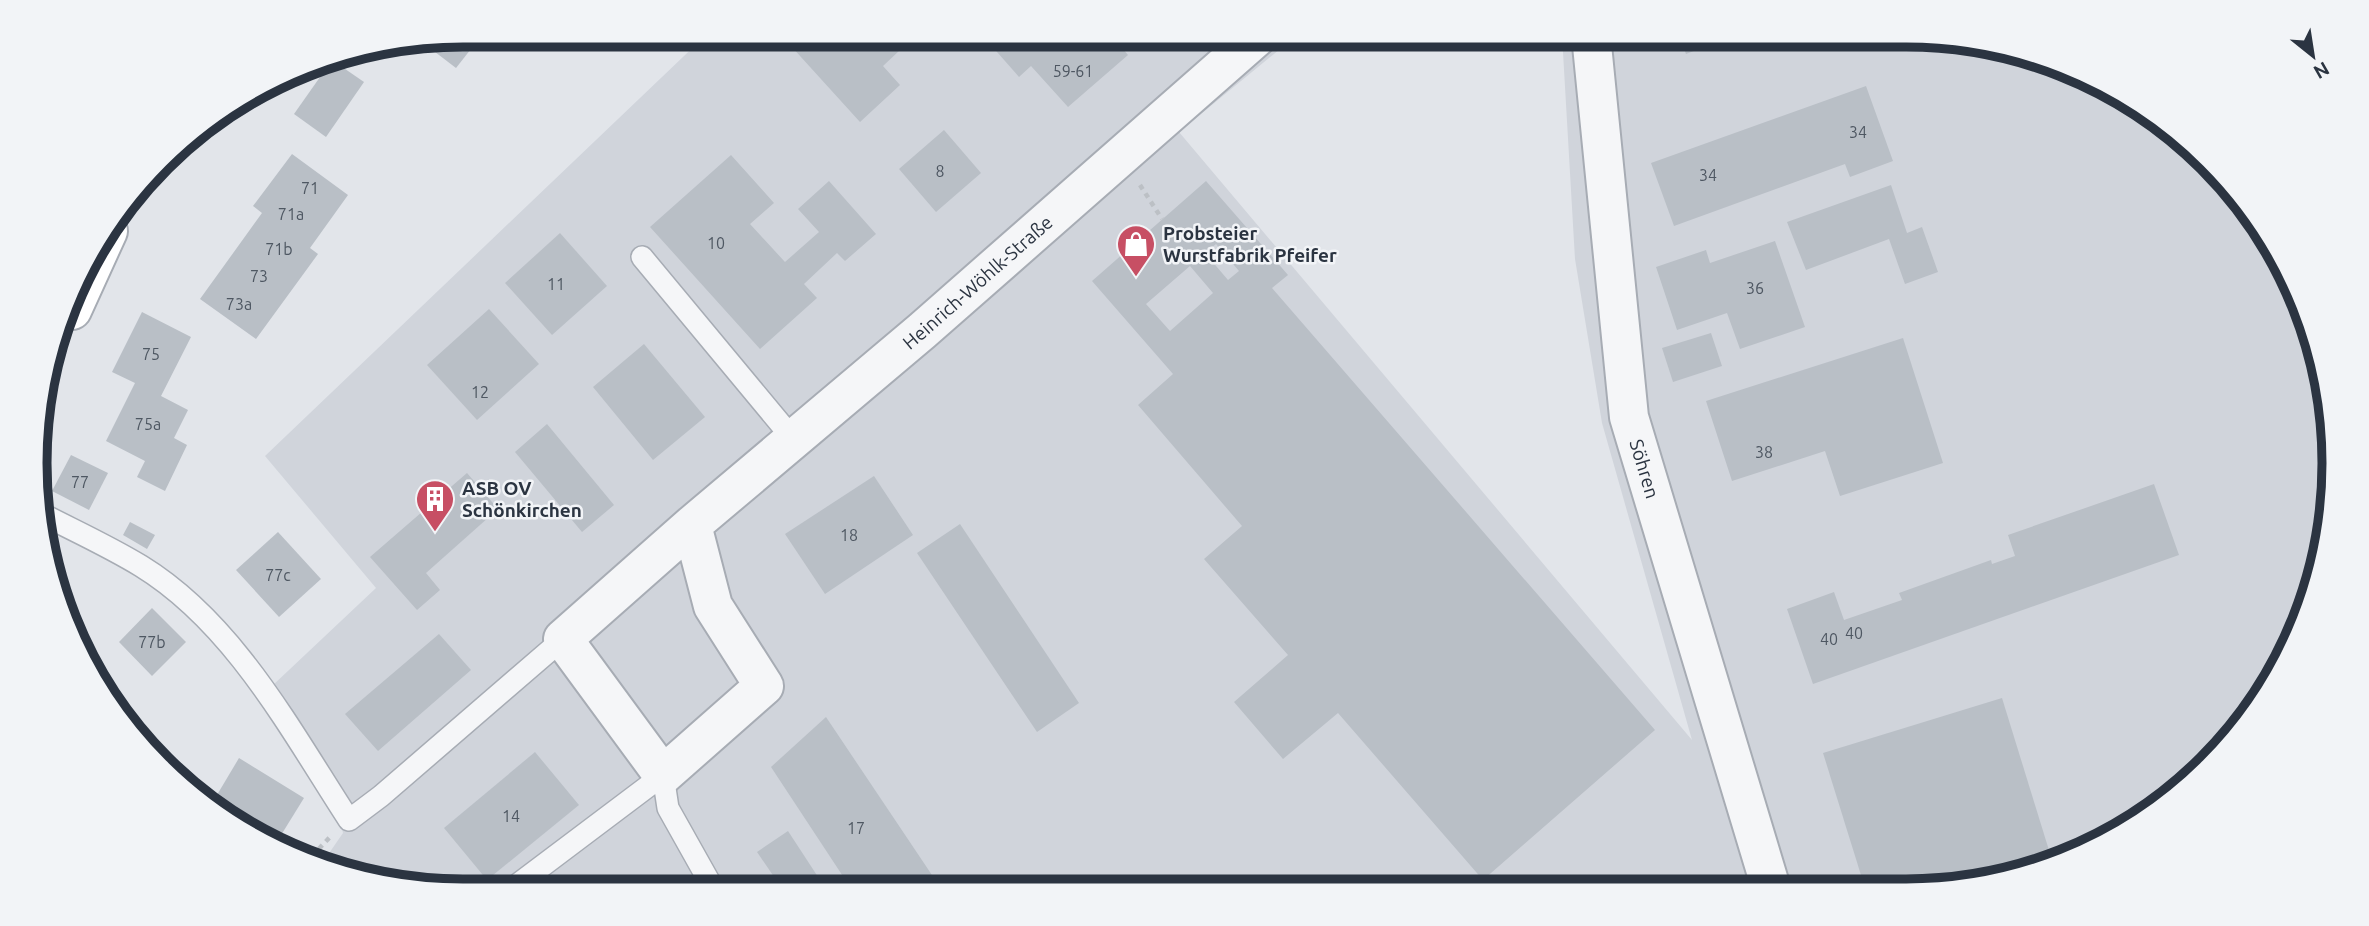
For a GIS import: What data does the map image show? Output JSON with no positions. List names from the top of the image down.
{
  "streets": {
    "street": ["Heinrich-Wöhlk-Straße", "Söhren"]
  },
  "places": {
    "shop": ["Probsteier Wurstfabrik Pfeifer"],
    "building": ["ASB OV Schönkirchen"]
  },
  "house_numbers": [
    "59-61",
    "34",
    "8",
    "34",
    "71",
    "71a",
    "10",
    "71b",
    "73",
    "11",
    "36",
    "73a",
    "75",
    "12",
    "75a",
    "38",
    "77",
    "18",
    "77c",
    "40",
    "40",
    "77b",
    "14",
    "17"
  ],
  "north": "bottom right"
}
